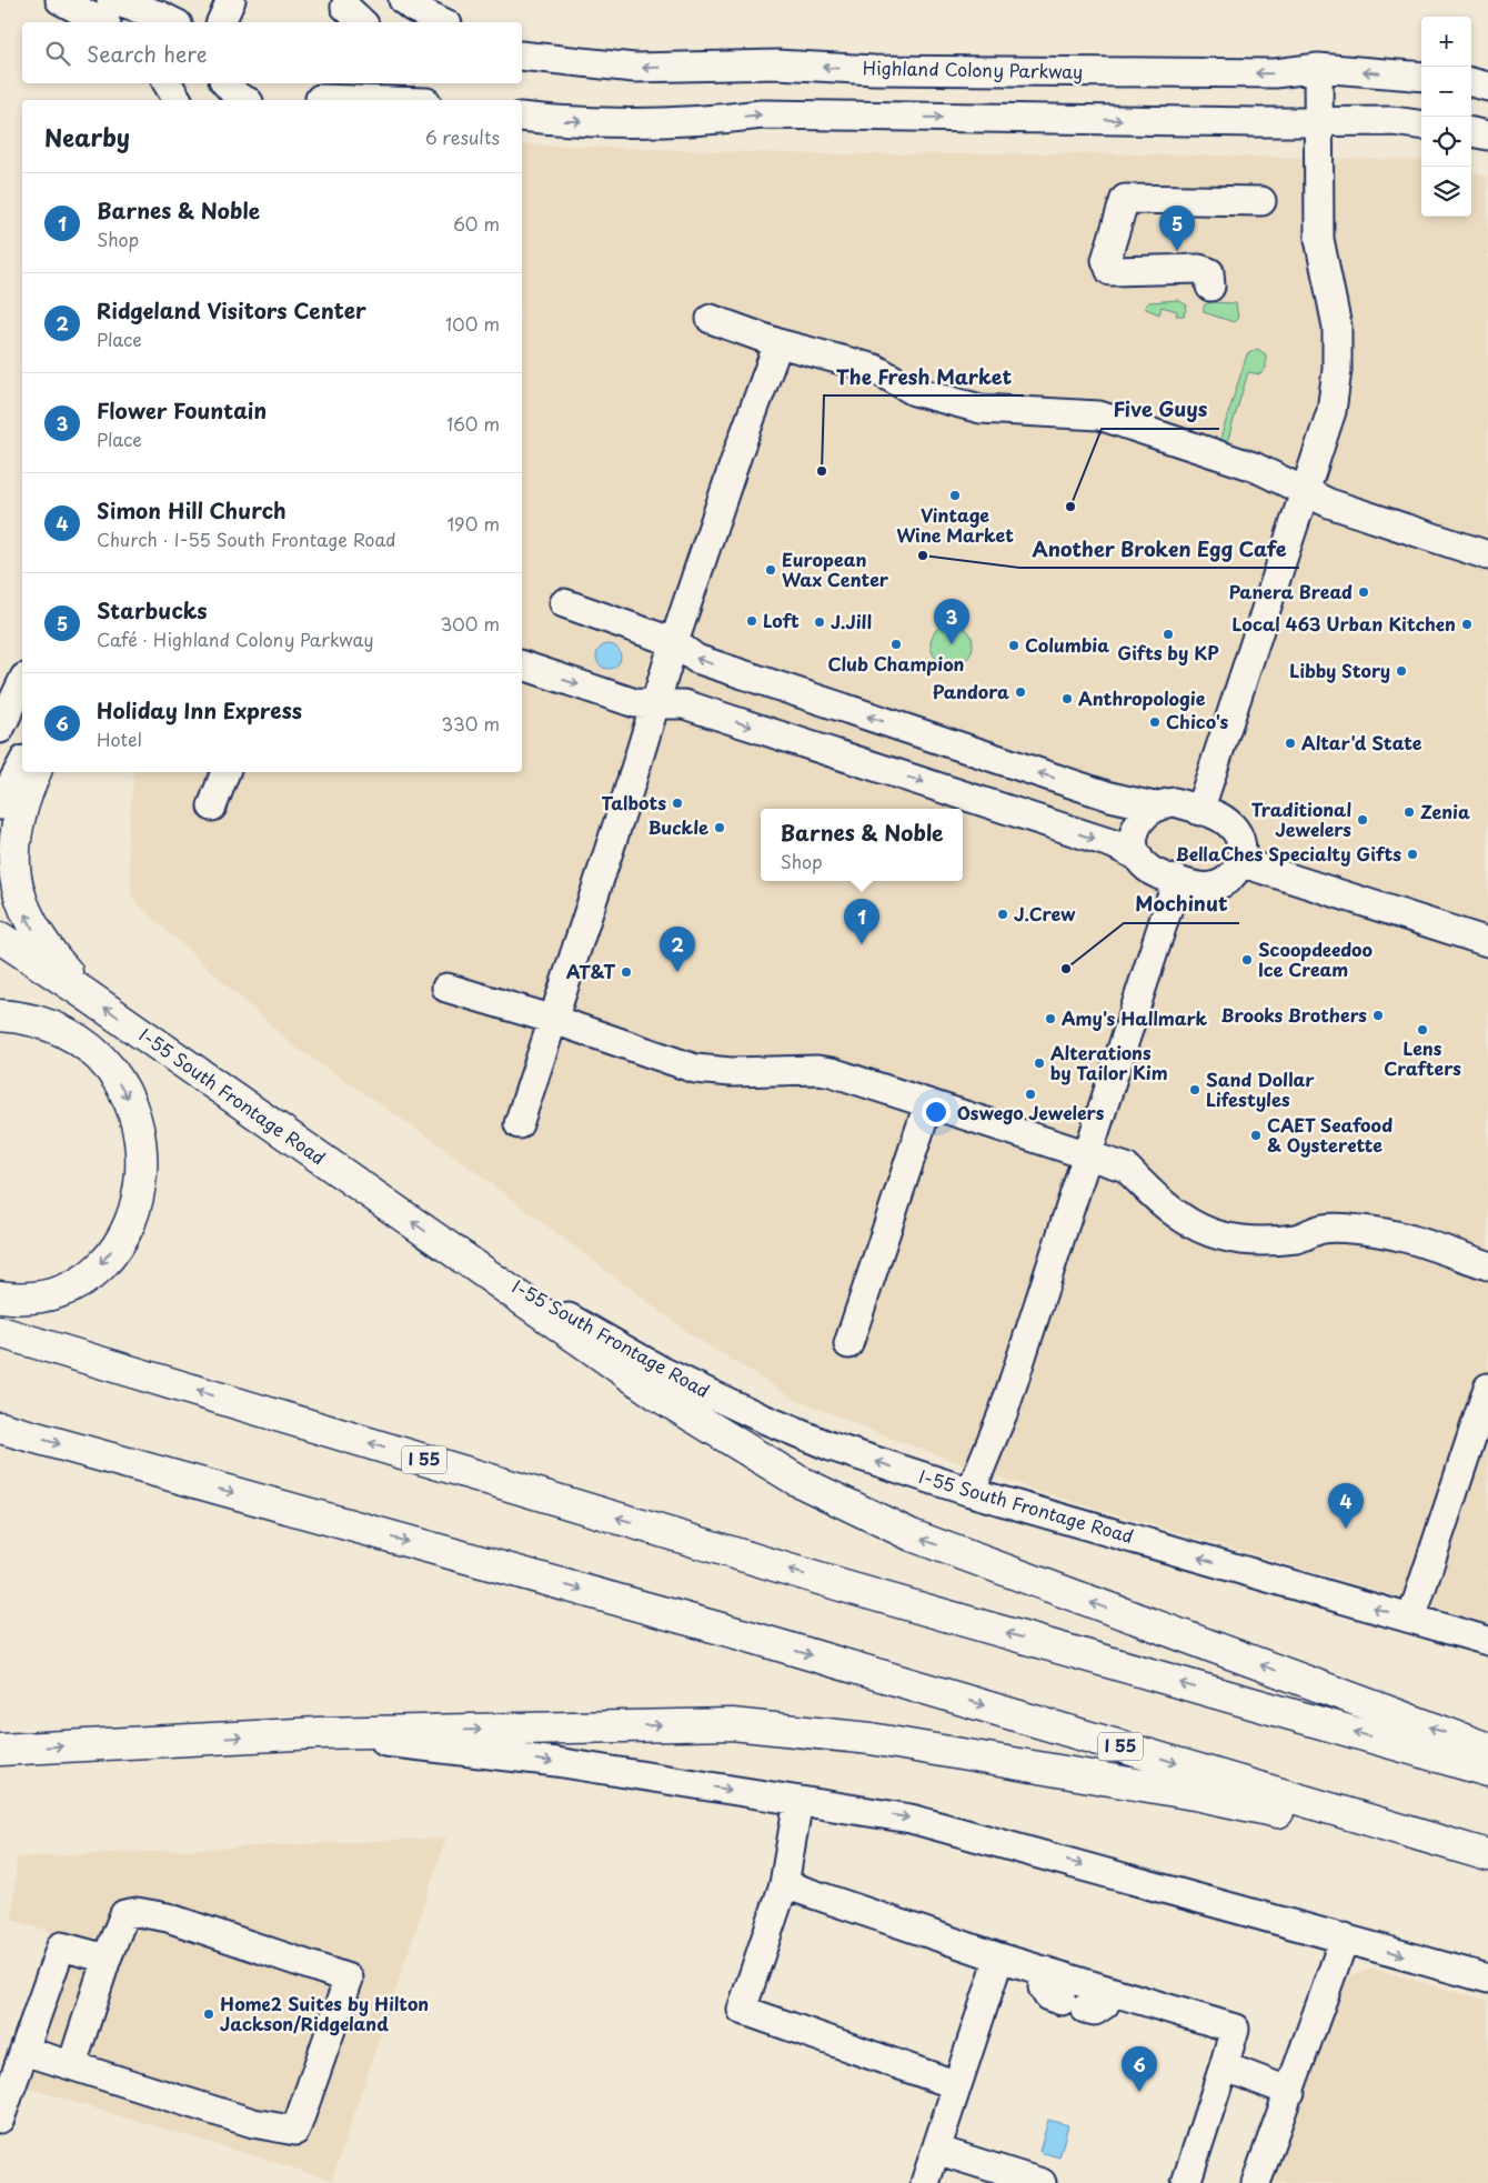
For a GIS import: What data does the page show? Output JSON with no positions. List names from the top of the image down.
{
  "streets": {
    "main road": ["I-55 South Frontage Road", "I 55"],
    "street": ["Highland Colony Parkway"]
  },
  "places": [
    "The Fresh Market",
    "Vintage Wine Market",
    "Five Guys",
    "Another Broken Egg Cafe",
    "European Wax Center",
    "Panera Bread",
    "Loft",
    "J.Jill",
    "Local 463 Urban Kitchen",
    "Gifts by KP",
    "Club Champion",
    "Columbia",
    "Libby Story",
    "Pandora",
    "Anthropologie",
    "Chico's",
    "Altar'd State",
    "Talbots",
    "Zenia",
    "Traditional Jewelers",
    "Buckle",
    "BellaChes Specialty Gifts",
    "J.Crew",
    "Scoopdeedoo Ice Cream",
    "Mochinut",
    "AT&T",
    "Brooks Brothers",
    "Amy's Hallmark",
    "Lens Crafters",
    "Alterations by Tailor Kim",
    "Sand Dollar Lifestyles",
    "Oswego Jewelers",
    "CAET Seafood & Oysterette",
    "Home2 Suites by Hilton Jackson/Ridgeland"
  ],
  "page": {
    "map_buttons": ["+", "−"],
    "search": "Search here",
    "heading": ["Nearby", "6 results"],
    "list": [
      {
        "mark": "1",
        "name": "Barnes & Noble",
        "note": "Shop",
        "value": "60 m"
      },
      {
        "mark": "2",
        "name": "Ridgeland Visitors Center",
        "note": "Place",
        "value": "100 m"
      },
      {
        "mark": "3",
        "name": "Flower Fountain",
        "note": "Place",
        "value": "160 m"
      },
      {
        "mark": "4",
        "name": "Simon Hill Church",
        "note": "Church · I-55 South Frontage Road",
        "value": "190 m"
      },
      {
        "mark": "5",
        "name": "Starbucks",
        "note": "Café · Highland Colony Parkway",
        "value": "300 m"
      },
      {
        "mark": "6",
        "name": "Holiday Inn Express",
        "note": "Hotel",
        "value": "330 m"
      }
    ],
    "pins": [
      "5",
      "3",
      "1",
      "2",
      "4",
      "6"
    ],
    "popup": ["Barnes & Noble", "Shop"]
  }
}
